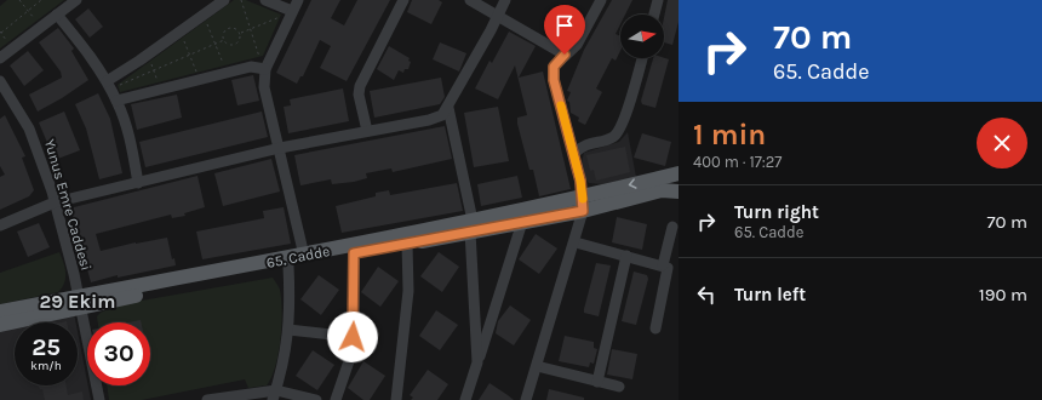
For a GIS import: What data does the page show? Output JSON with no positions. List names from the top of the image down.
{
  "streets": {
    "main road": ["65. Cadde"],
    "street": ["Yunus Emre Caddesi"]
  },
  "crossings": [
    ["Yunus Emre Caddesi", "65. Cadde"]
  ],
  "districts": ["29 Ekim"],
  "north": "right",
  "page": {
    "turn": ["70 m", "65. Cadde"],
    "heading": ["1 min", "400 m · 17:27"],
    "list": [
      {
        "name": "Turn right",
        "note": "65. Cadde",
        "value": "70 m"
      },
      {
        "name": "Turn left",
        "value": "190 m"
      }
    ],
    "speed": "25 km/h",
    "limit": "30"
  }
}
